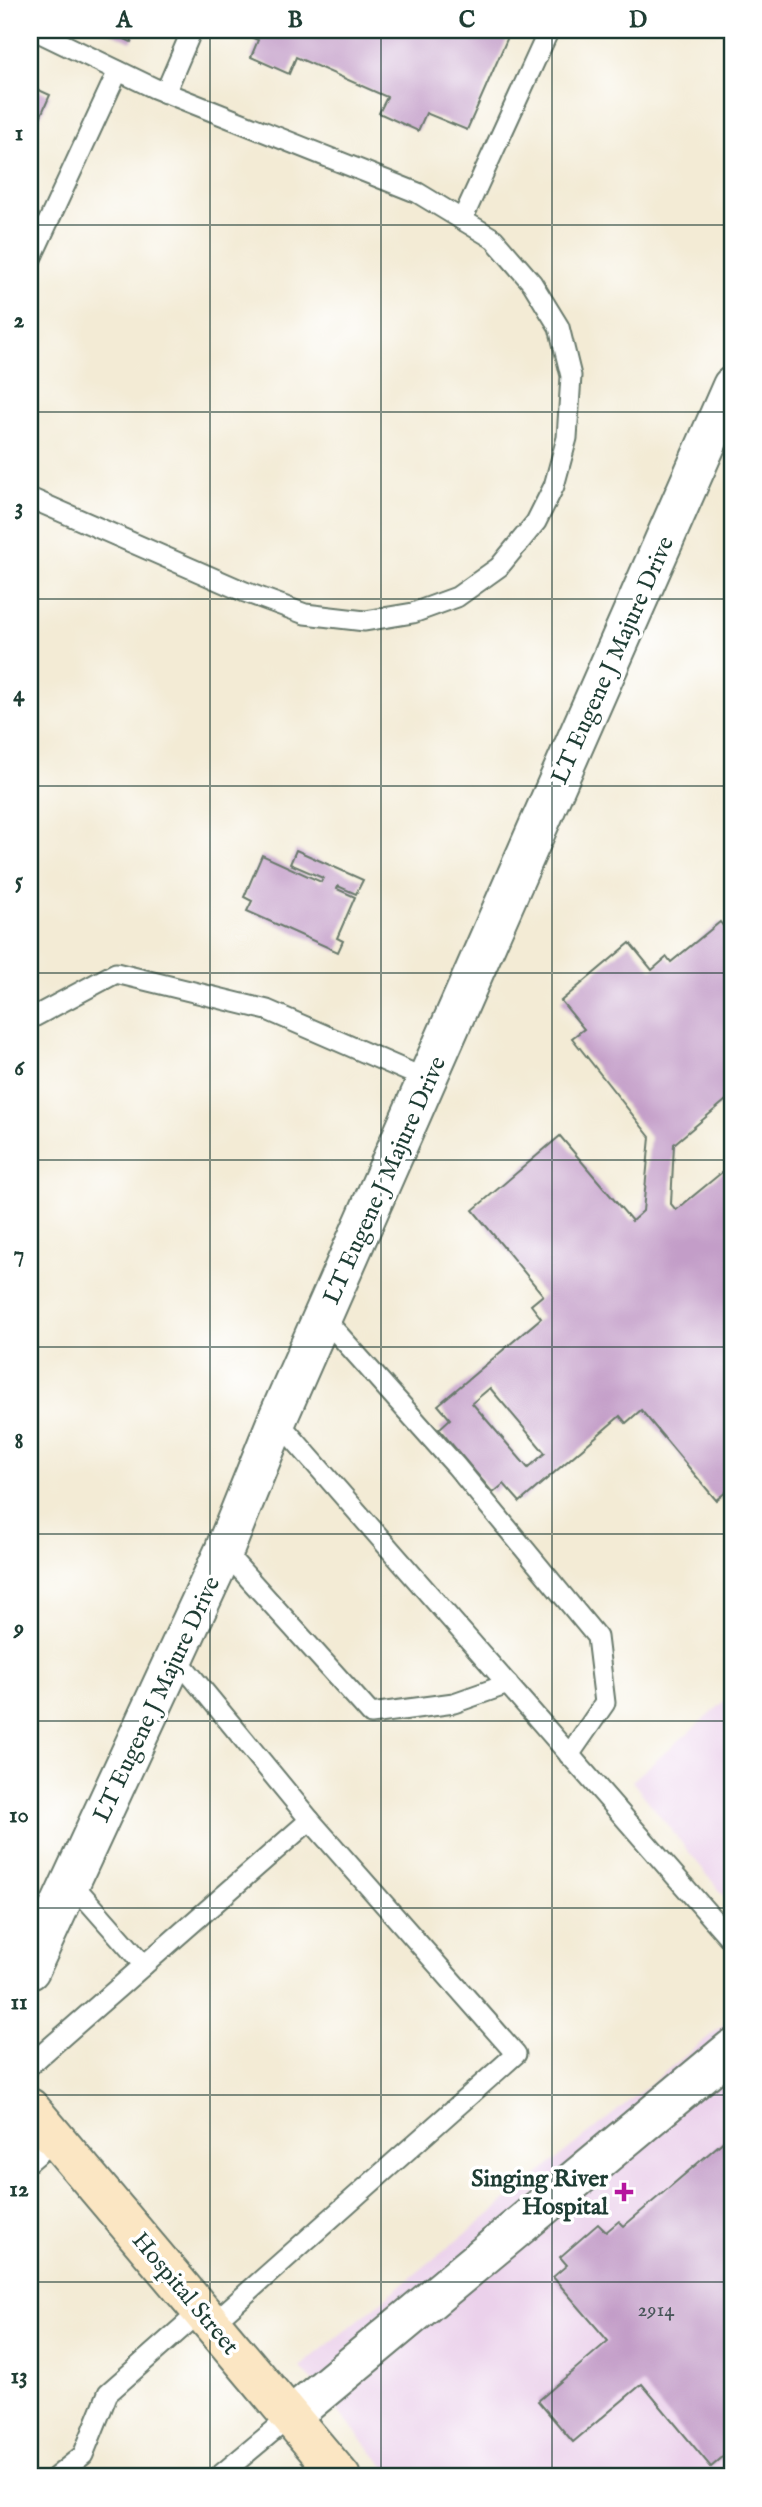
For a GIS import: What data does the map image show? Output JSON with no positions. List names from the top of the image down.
{
  "streets": {
    "street": ["LT Eugene J Majure Drive", "Hospital Street"]
  },
  "places": {
    "health": ["Singing River Hospital"]
  },
  "house_numbers": ["2914"],
  "grid": {
    "columns": [
      "A",
      "B",
      "C",
      "D"
    ],
    "rows": [
      "1",
      "2",
      "3",
      "4",
      "5",
      "6",
      "7",
      "8",
      "9",
      "10",
      "11",
      "12",
      "13"
    ]
  }
}
